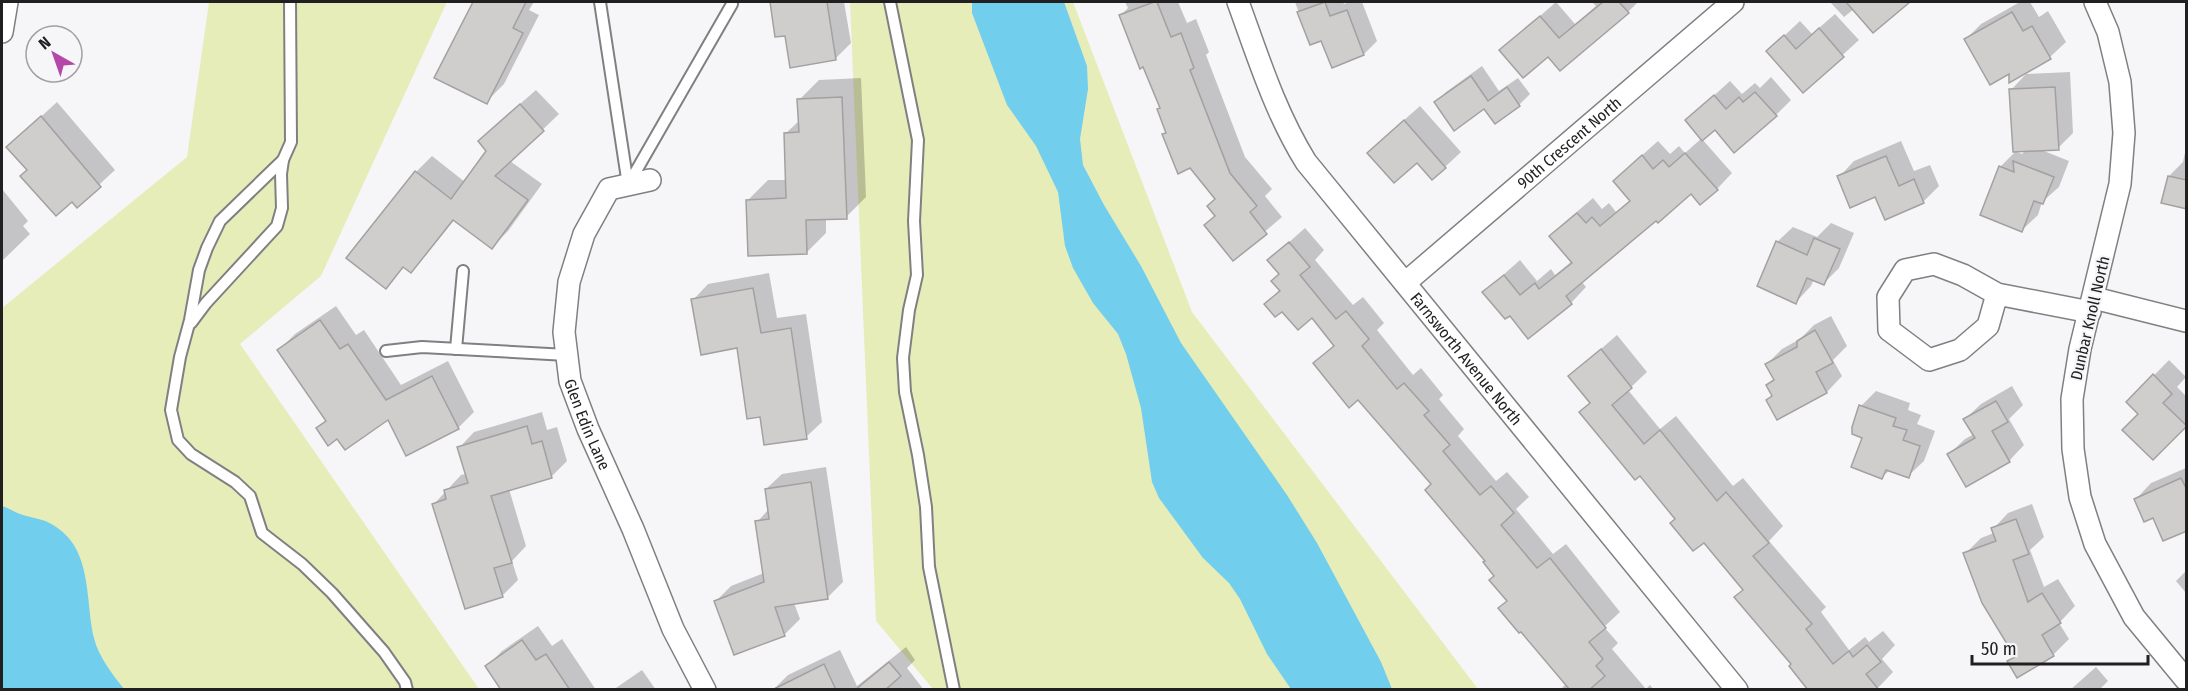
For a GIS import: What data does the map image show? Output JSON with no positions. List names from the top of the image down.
{
  "streets": {
    "street": [
      "90th Crescent North",
      "Dunbar Knoll North",
      "Farnsworth Avenue North",
      "Glen Edin Lane"
    ]
  },
  "crossings": [
    ["90th Crescent North", "Farnsworth Avenue North"]
  ],
  "scale_bar": "50 m",
  "north": "top left"
}
